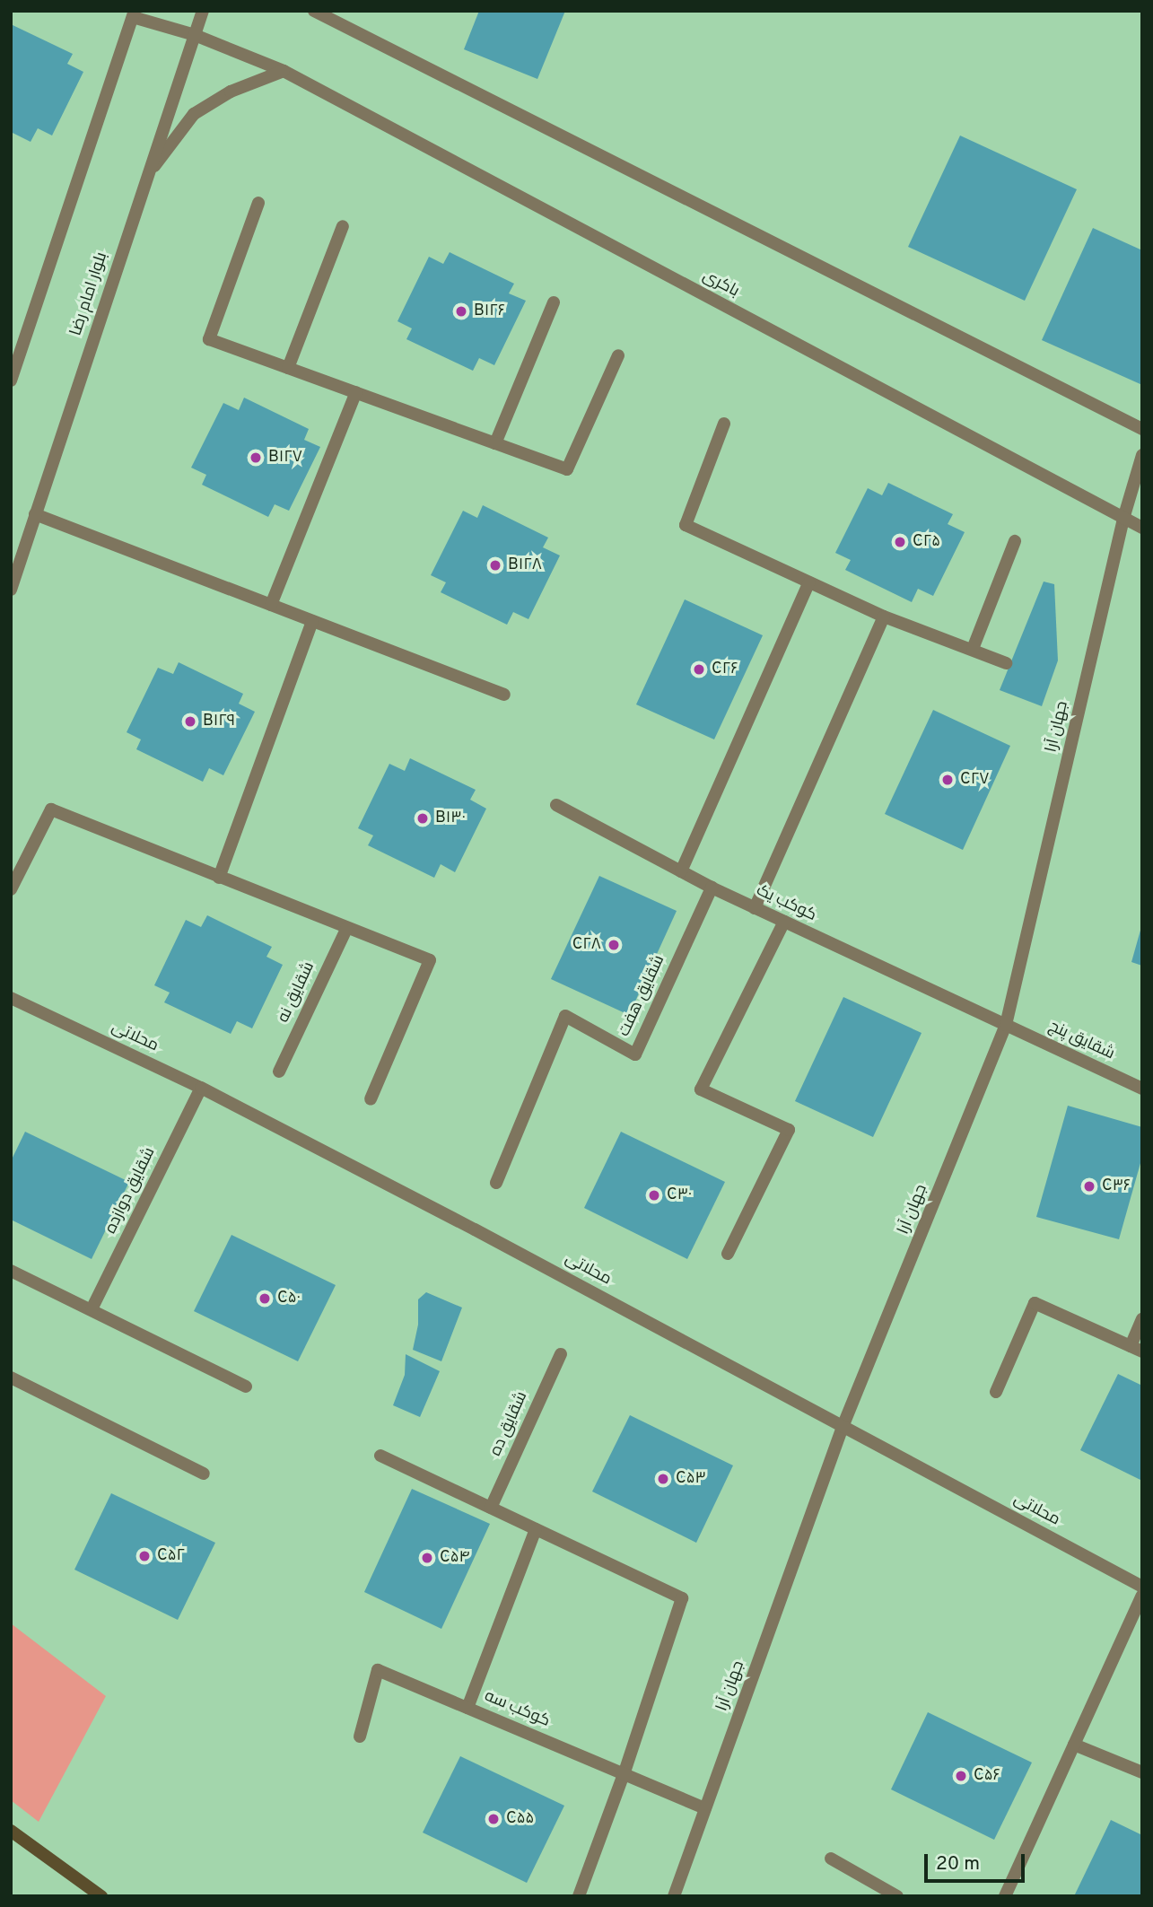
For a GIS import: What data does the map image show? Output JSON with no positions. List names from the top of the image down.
{
  "streets": {
    "street": [
      "باکری",
      "بلوار امام رضا",
      "جهان آرا",
      "کوکب یک",
      "شقایق نه",
      "شقایق هفت",
      "محلاتی",
      "شقایق پنج",
      "شقایق دوازده",
      "شقایق ده",
      "کوکب سه"
    ]
  },
  "crossings": [
    ["باکری", "بلوار امام رضا"],
    ["باکری", "جهان آرا"],
    ["جهان آرا", "کوکب یک"],
    ["جهان آرا", "محلاتی"],
    ["جهان آرا", "شقایق پنج"],
    ["جهان آرا", "کوکب سه"],
    ["کوکب یک", "شقایق هفت"],
    ["کوکب یک", "شقایق پنج"],
    ["محلاتی", "شقایق دوازده"]
  ],
  "places": [
    "B۱۲۶",
    "B۱۲۷",
    "C۲۵",
    "B۱۲۸",
    "C۲۶",
    "B۱۲۹",
    "C۲۷",
    "B۱۳۰",
    "C۲۸",
    "C۳۶",
    "C۳۰",
    "C۵۰",
    "C۵۳",
    "C۵۲",
    "C۵۴",
    "C۵۶",
    "C۵۵"
  ],
  "scale_bar": "20 m"
}
